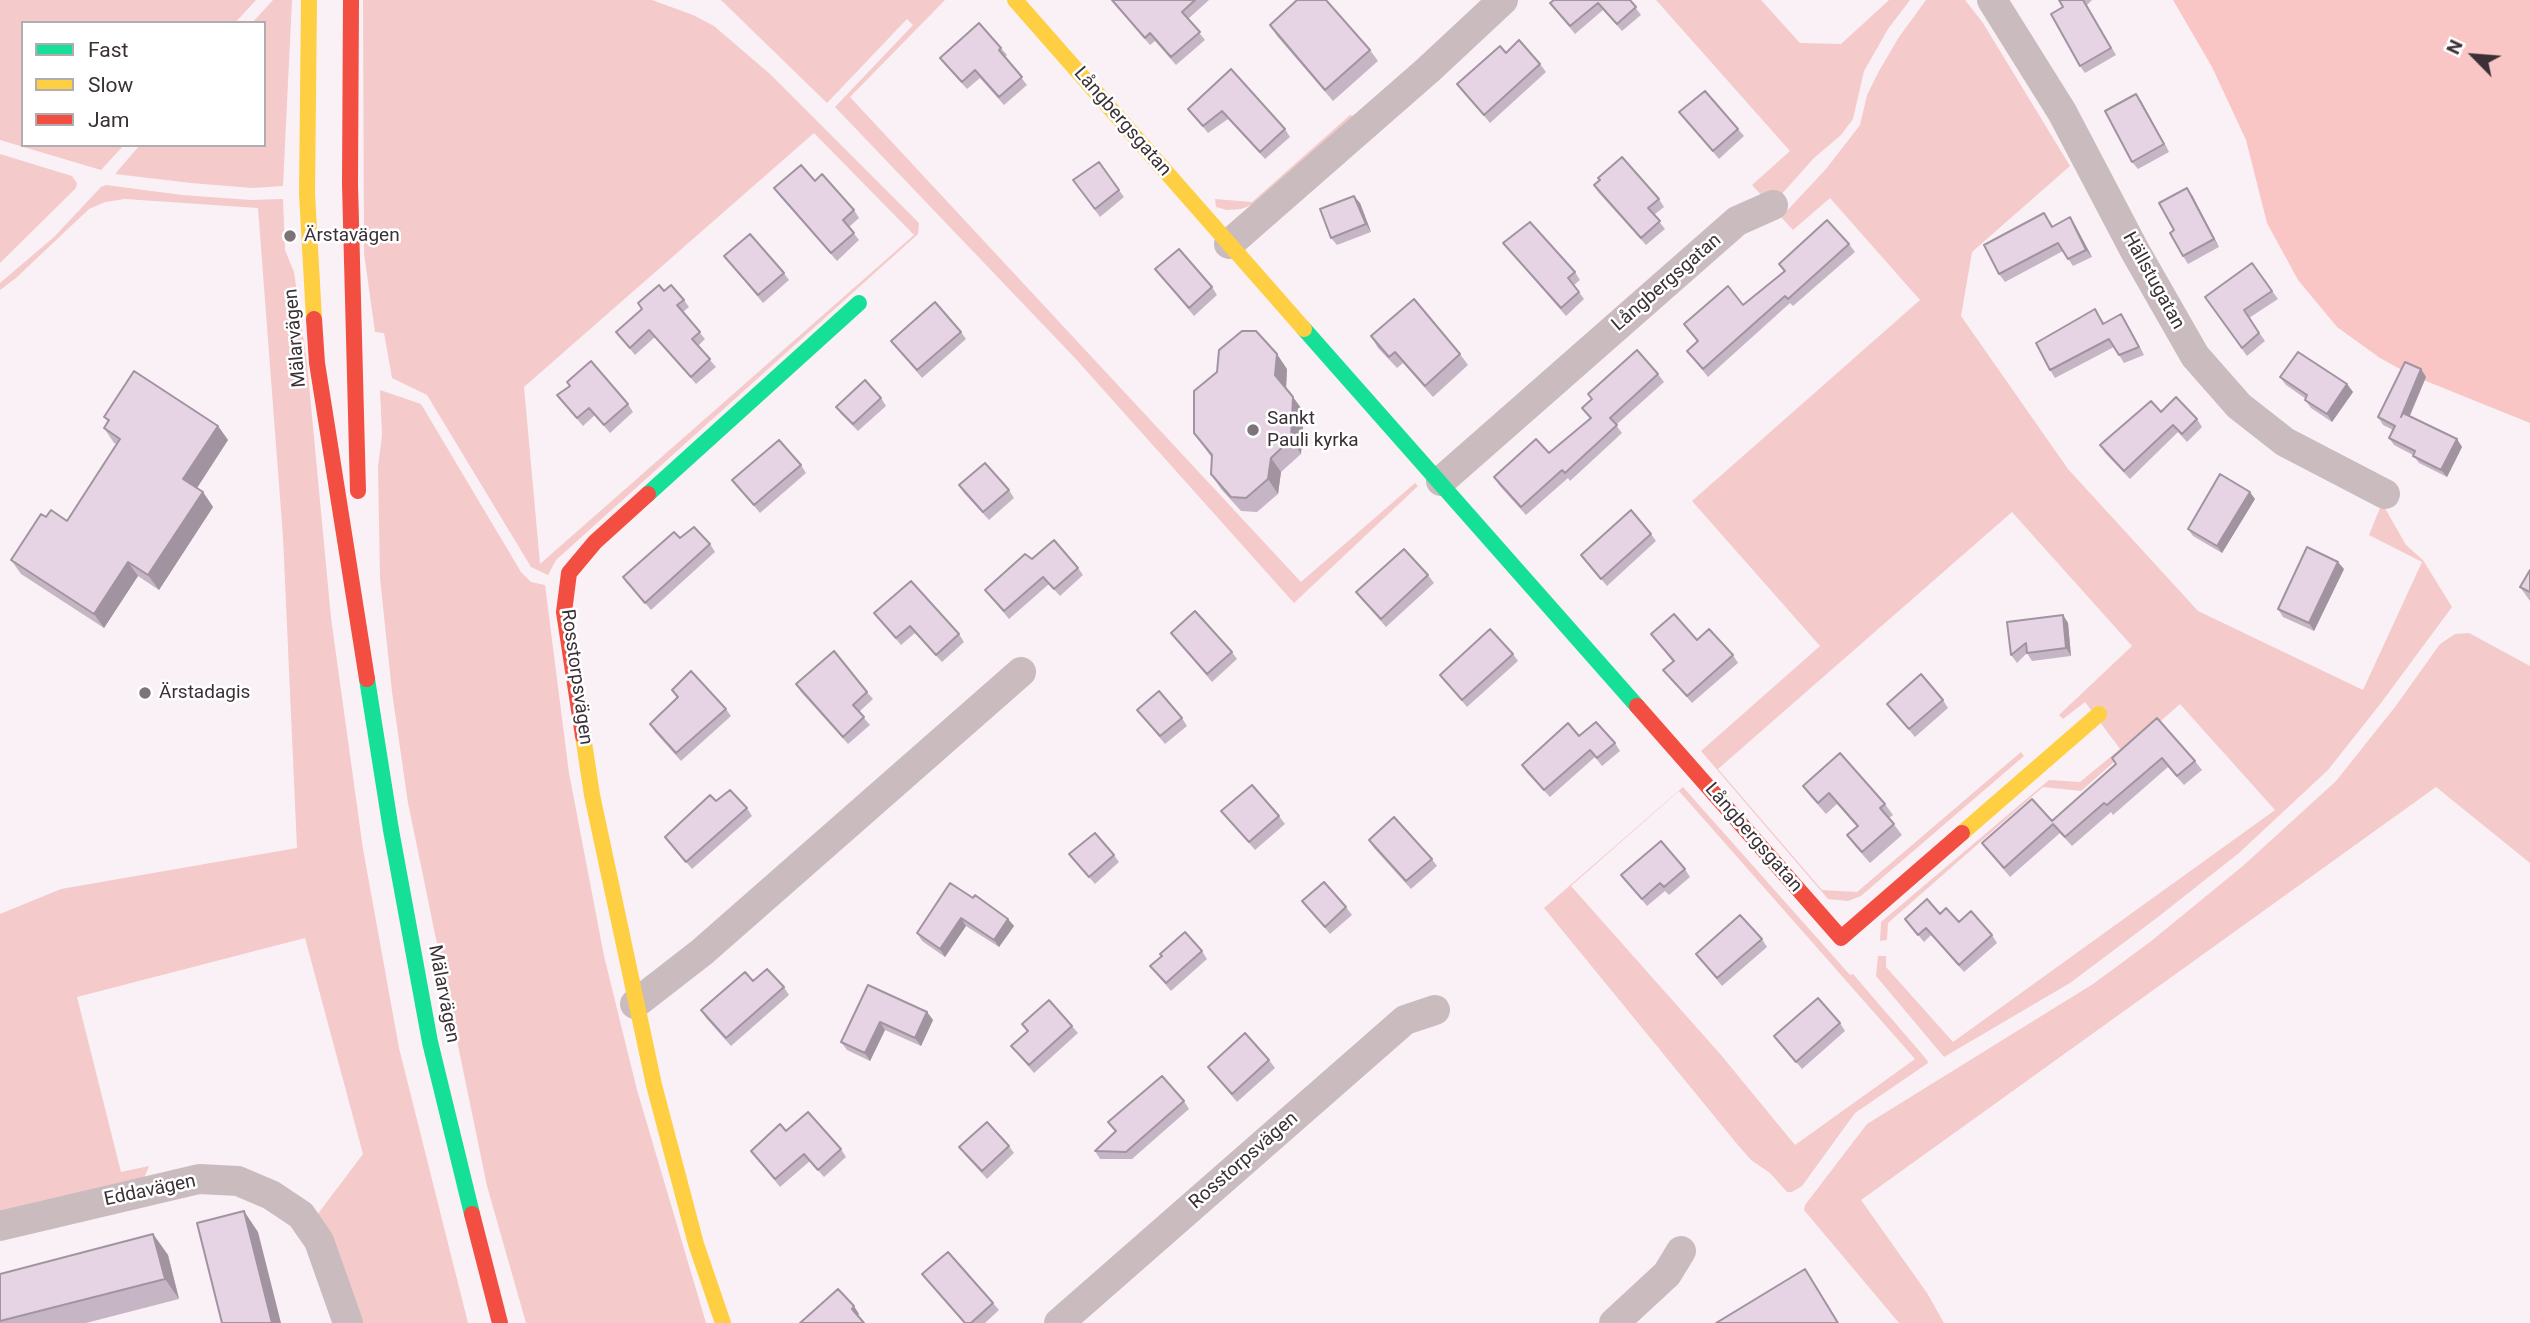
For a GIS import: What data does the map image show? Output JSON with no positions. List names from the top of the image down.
{
  "streets": {
    "street": [
      "Långbergsgatan",
      "Hällstugatan",
      "Mälarvägen",
      "Rosstorpsvägen",
      "Eddavägen"
    ]
  },
  "places": ["Ärstavägen", "Sankt Pauli kyrka", "Ärstadagis"],
  "legend": ["Fast", "Slow", "Jam"],
  "north": "top left"
}
